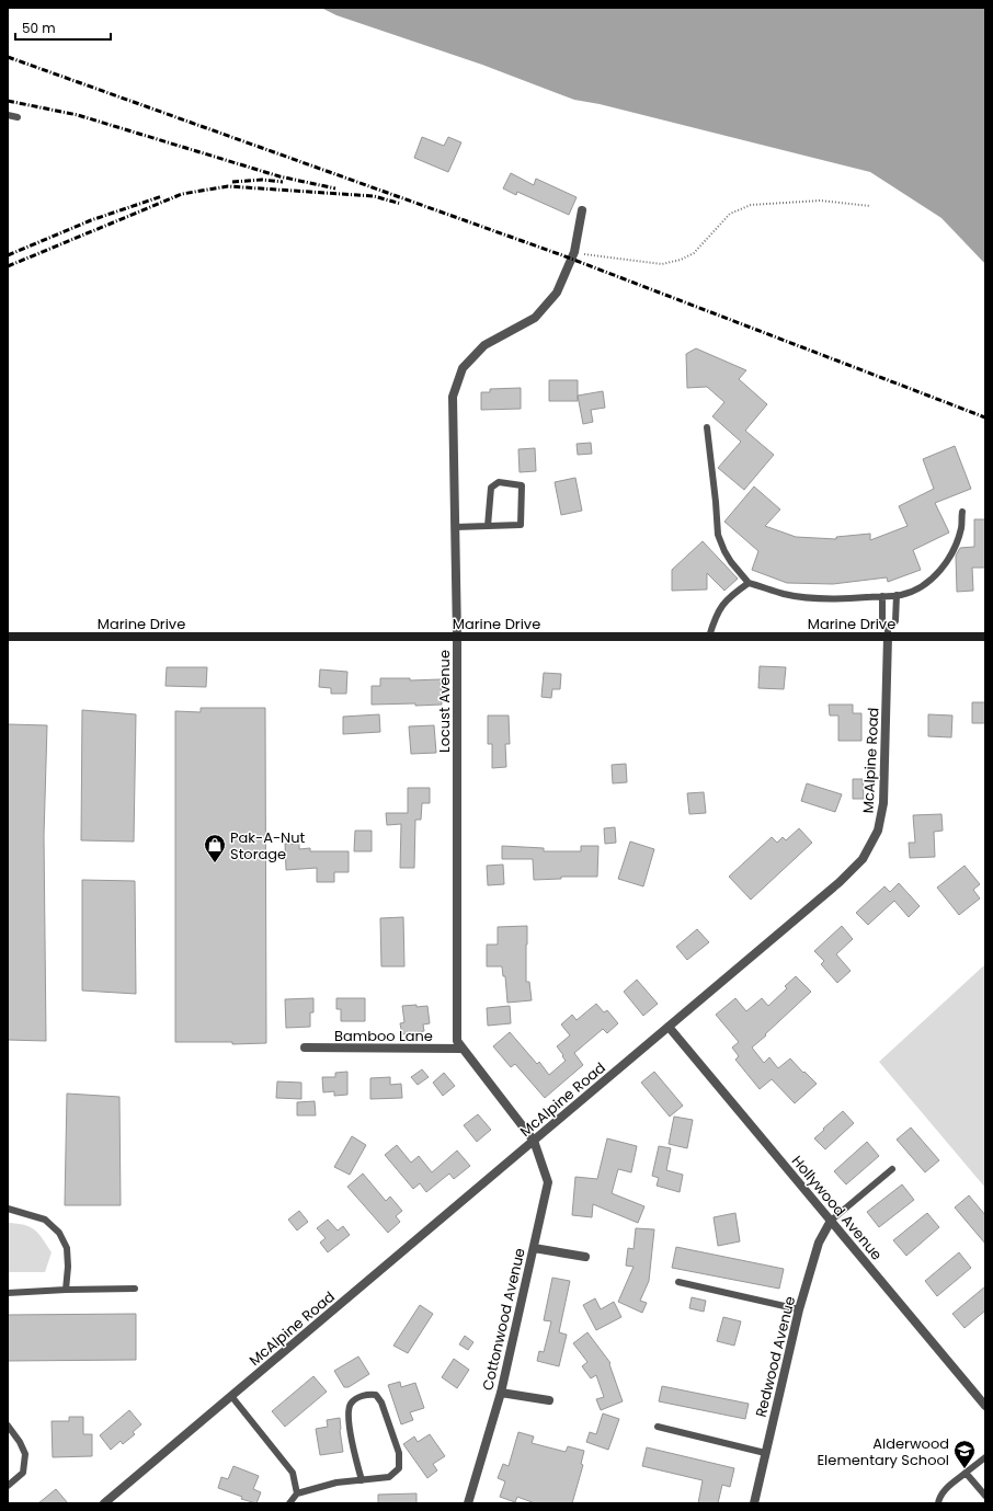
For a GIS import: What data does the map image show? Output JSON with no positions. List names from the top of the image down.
{
  "streets": {
    "main road": ["Marine Drive"],
    "street": [
      "Locust Avenue",
      "McAlpine Road",
      "Bamboo Lane",
      "Hollywood Avenue",
      "Cottonwood Avenue",
      "Redwood Avenue"
    ]
  },
  "crossings": [
    ["Marine Drive", "Locust Avenue"],
    ["Marine Drive", "McAlpine Road"],
    ["Locust Avenue", "McAlpine Road"],
    ["Locust Avenue", "Bamboo Lane"],
    ["Locust Avenue", "Cottonwood Avenue"],
    ["McAlpine Road", "Hollywood Avenue"],
    ["McAlpine Road", "Cottonwood Avenue"],
    ["Hollywood Avenue", "Redwood Avenue"]
  ],
  "places": {
    "shop": ["Pak-A-Nut Storage"],
    "school or university": ["Alderwood Elementary School"]
  },
  "scale_bar": "50 m"
}
